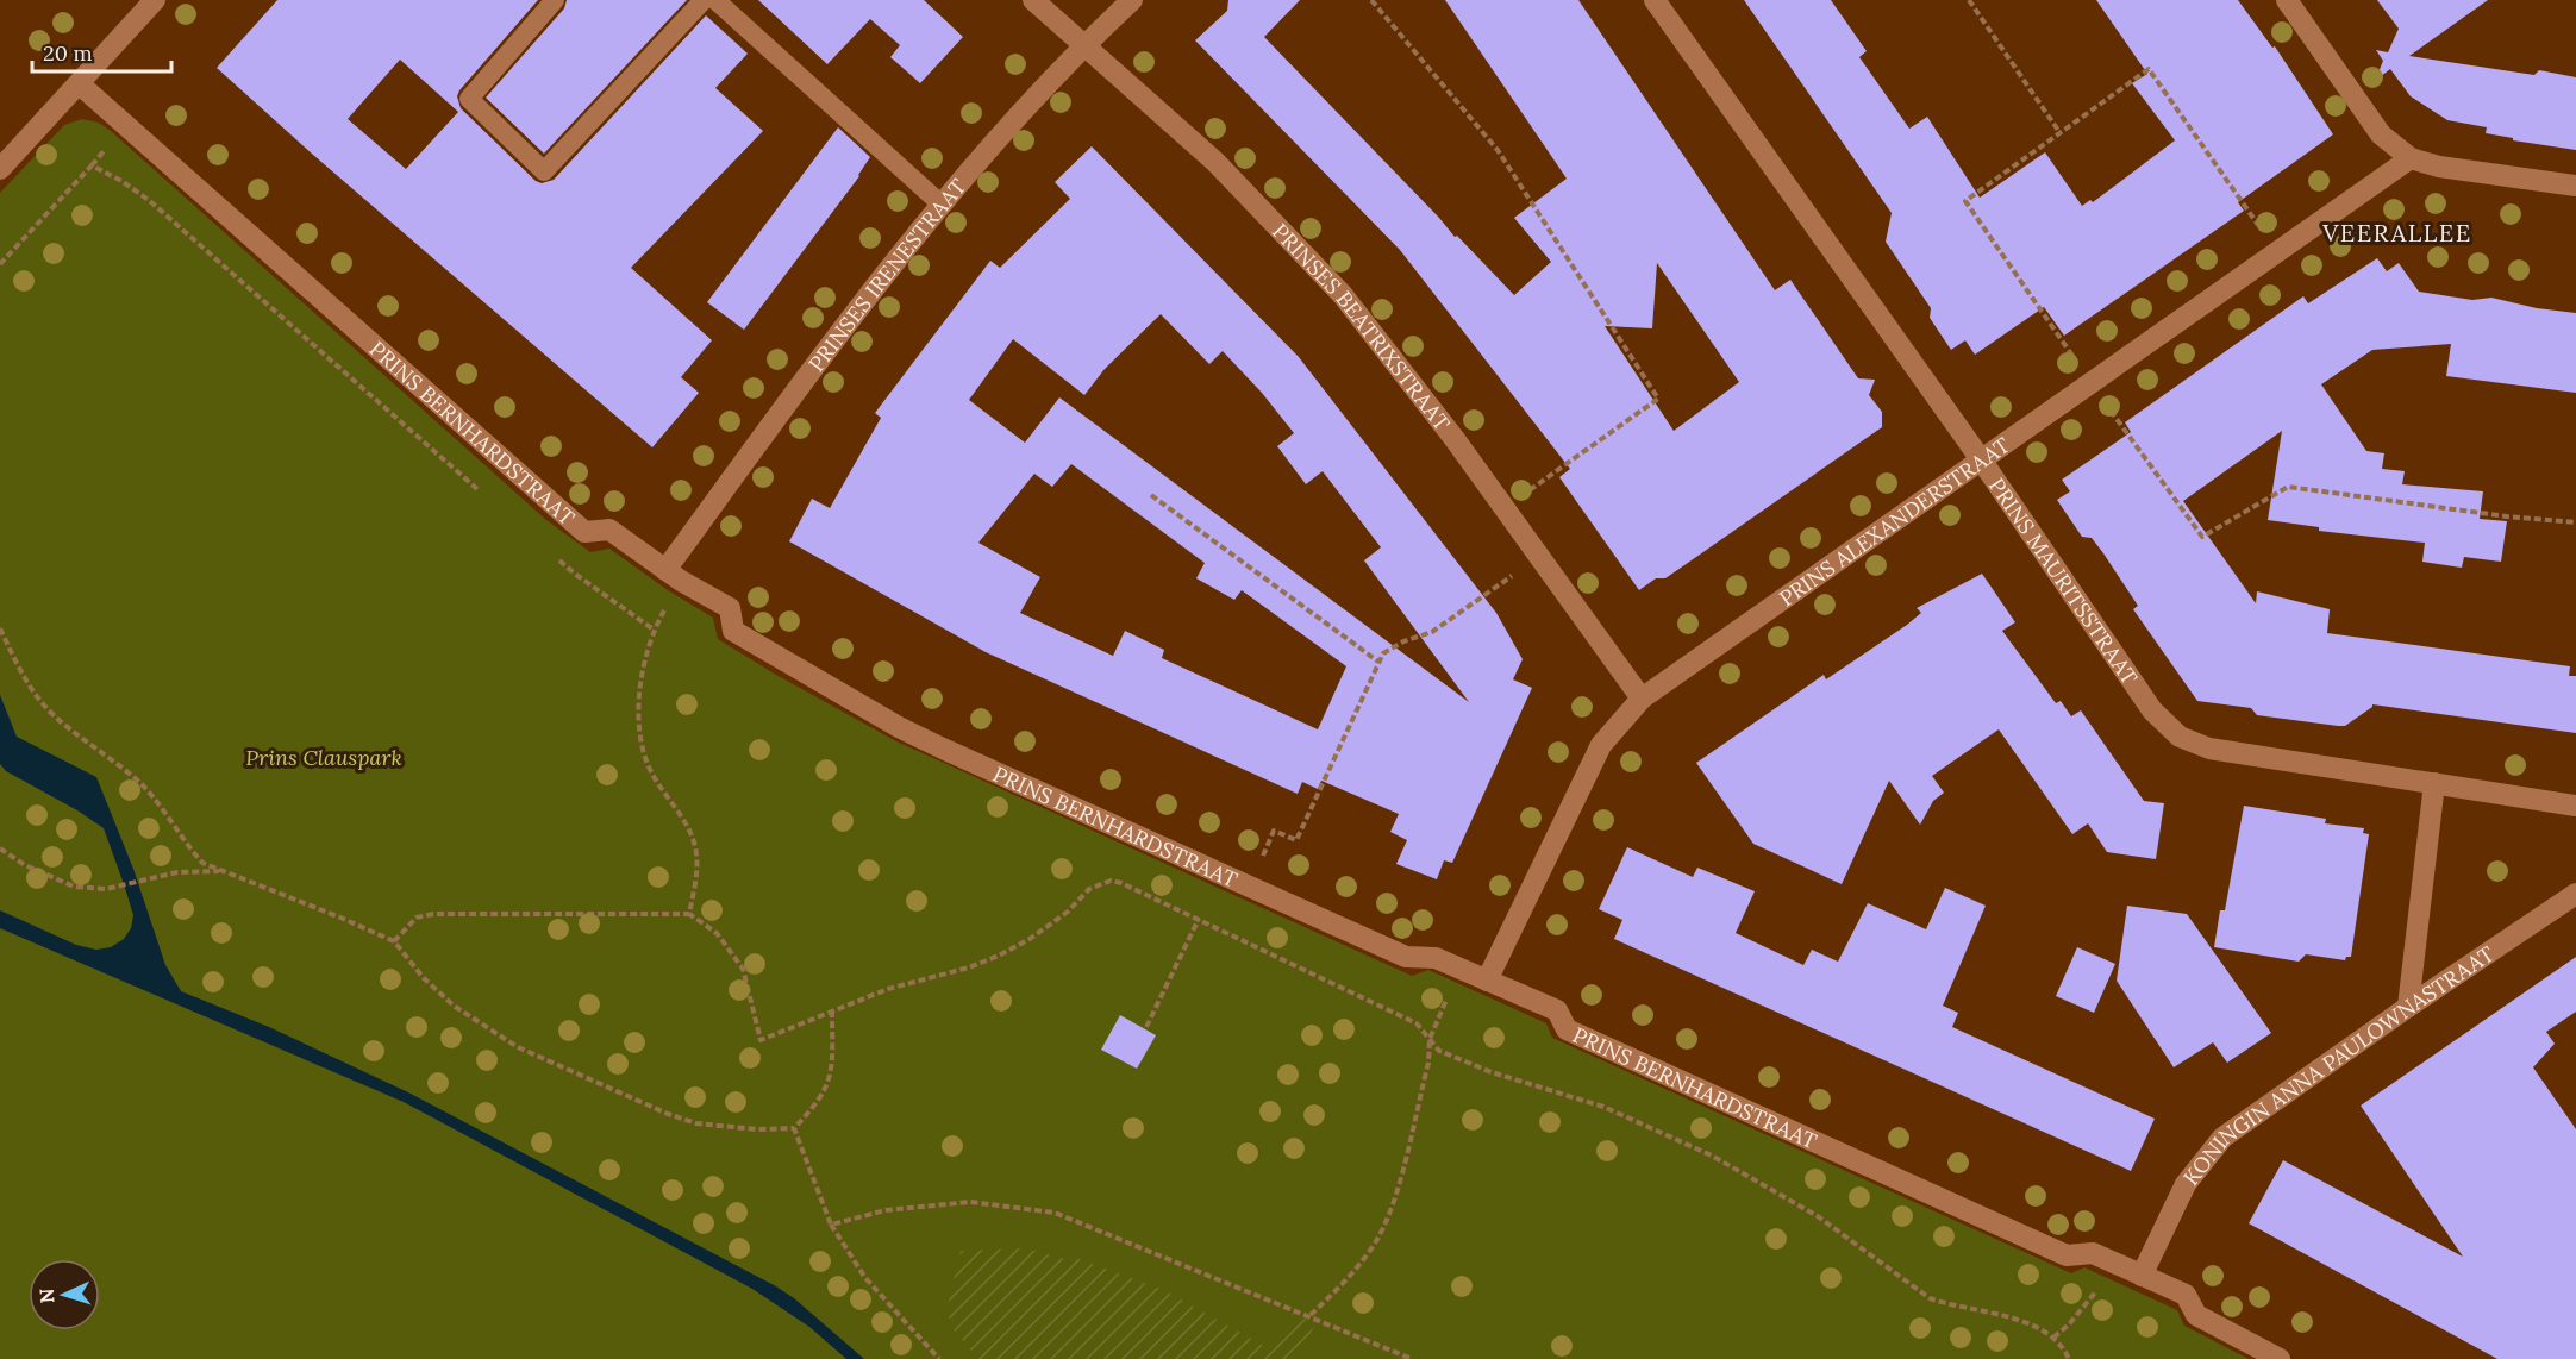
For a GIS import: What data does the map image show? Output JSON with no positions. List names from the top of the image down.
{
  "streets": {
    "street": [
      "PRINSES IRENESTRAAT",
      "PRINSES BEATRIXSTRAAT",
      "PRINS BERNHARDSTRAAT",
      "PRINS ALEXANDERSTRAAT",
      "PRINS MAURITSSTRAAT",
      "KONINGIN ANNA PAULOWNASTRAAT"
    ]
  },
  "crossings": [
    ["PRINSES IRENESTRAAT", "PRINSES BEATRIXSTRAAT"],
    ["PRINSES IRENESTRAAT", "PRINS BERNHARDSTRAAT"],
    ["PRINSES BEATRIXSTRAAT", "PRINS ALEXANDERSTRAAT"],
    ["PRINS BERNHARDSTRAAT", "PRINS ALEXANDERSTRAAT"],
    ["PRINS BERNHARDSTRAAT", "KONINGIN ANNA PAULOWNASTRAAT"],
    ["PRINS ALEXANDERSTRAAT", "PRINS MAURITSSTRAAT"]
  ],
  "districts": ["VEERALLEE"],
  "parks": ["Prins Clauspark"],
  "scale_bar": "20 m",
  "north": "left"
}
